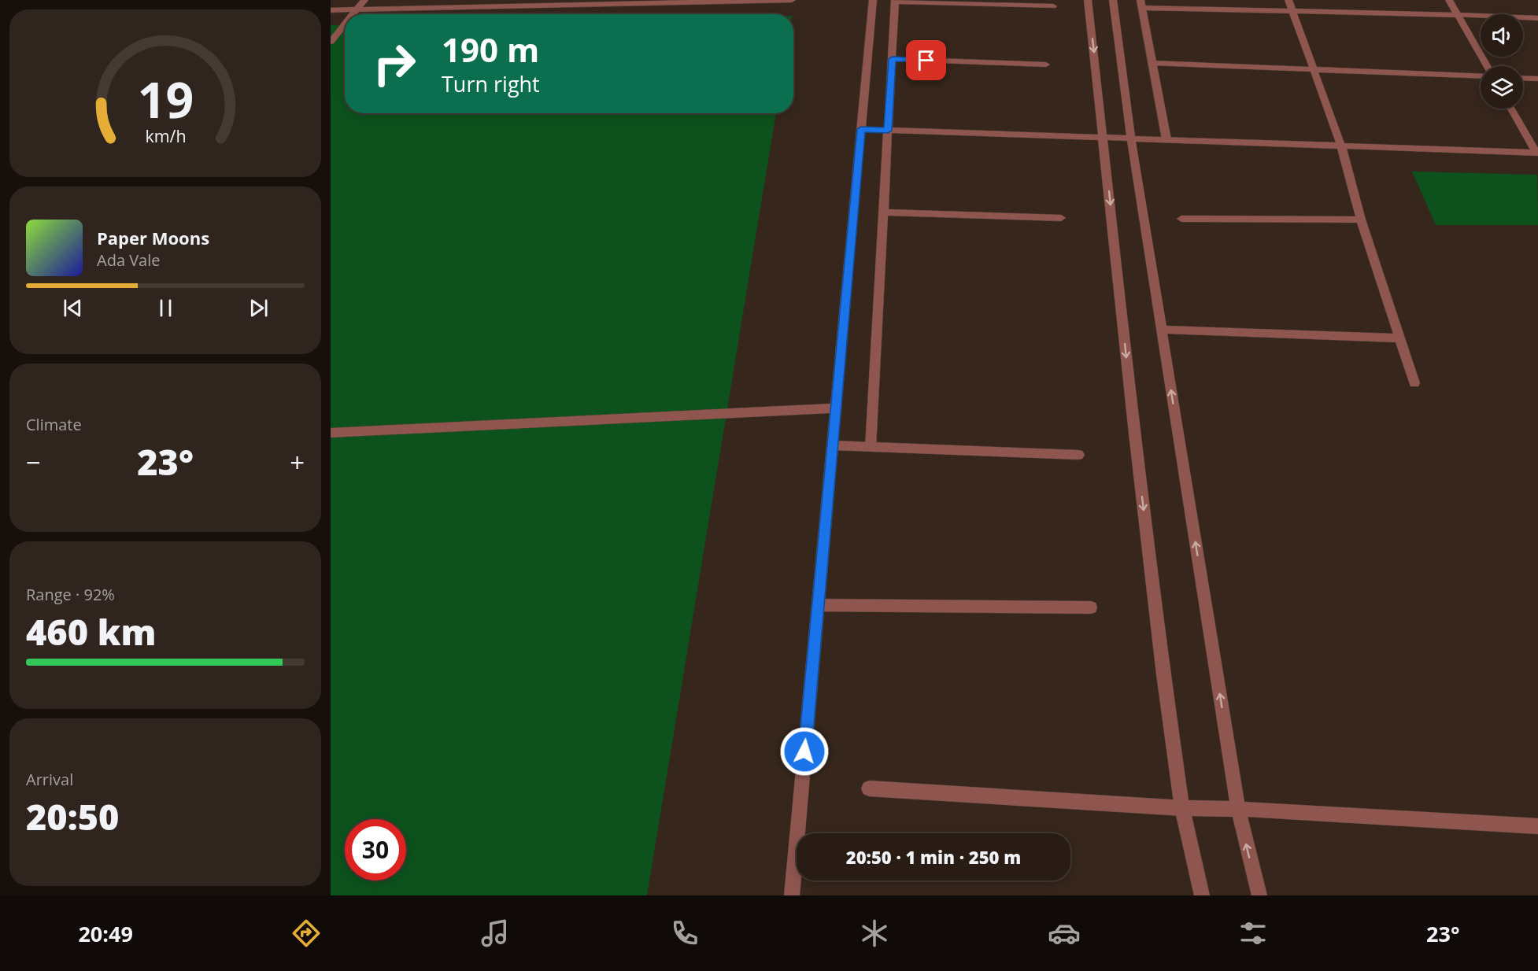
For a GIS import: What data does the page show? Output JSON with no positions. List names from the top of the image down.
{
  "page": {
    "turn": ["190 m", "Turn right"],
    "song": ["Paper Moons", "Ada Vale"],
    "tile": [
      "Climate",
      ["Range · 92%", "460 km"],
      ["Arrival", "20:50"]
    ],
    "heat": ["−", "23°", "+"],
    "limit": "30",
    "trip": "20:50 · 1 min · 250 m",
    "tabs": ["20:49", "23°"],
    "gauge": ["19", "km/h"]
  }
}
